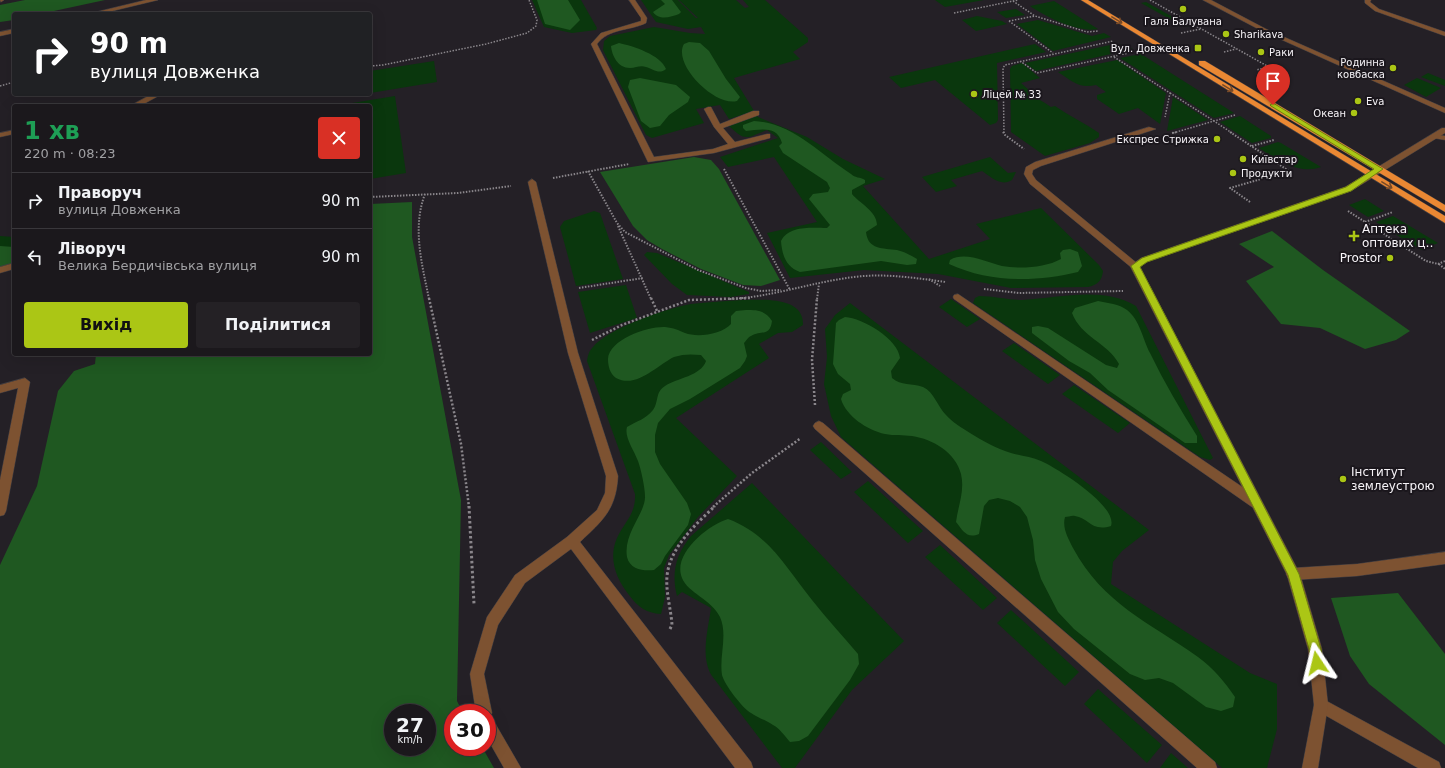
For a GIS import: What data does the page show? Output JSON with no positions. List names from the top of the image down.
{
  "places": {
    "other": [
      "Галя Балувана",
      "Sharikava",
      "Раки",
      "Родинна ковбаска",
      "Ліцей № 33",
      "Eva",
      "Океан",
      "Експрес Стрижка",
      "Київстар",
      "Продукти",
      "Prostor",
      "Інститут землеустрою"
    ],
    "transit": ["Вул. Довженка"],
    "health": ["Аптека оптових ц‥"]
  },
  "page": {
    "turn": ["90 m", "вулиця Довженка"],
    "heading": ["1 хв", "220 m · 08:23"],
    "list": [
      {
        "name": "Праворуч",
        "note": "вулиця Довженка",
        "value": "90 m"
      },
      {
        "name": "Ліворуч",
        "note": "Велика Бердичівська вулиця",
        "value": "90 m"
      }
    ],
    "buttons": ["Вихід", "Поділитися"],
    "speed": "27 km/h",
    "limit": "30"
  }
}
